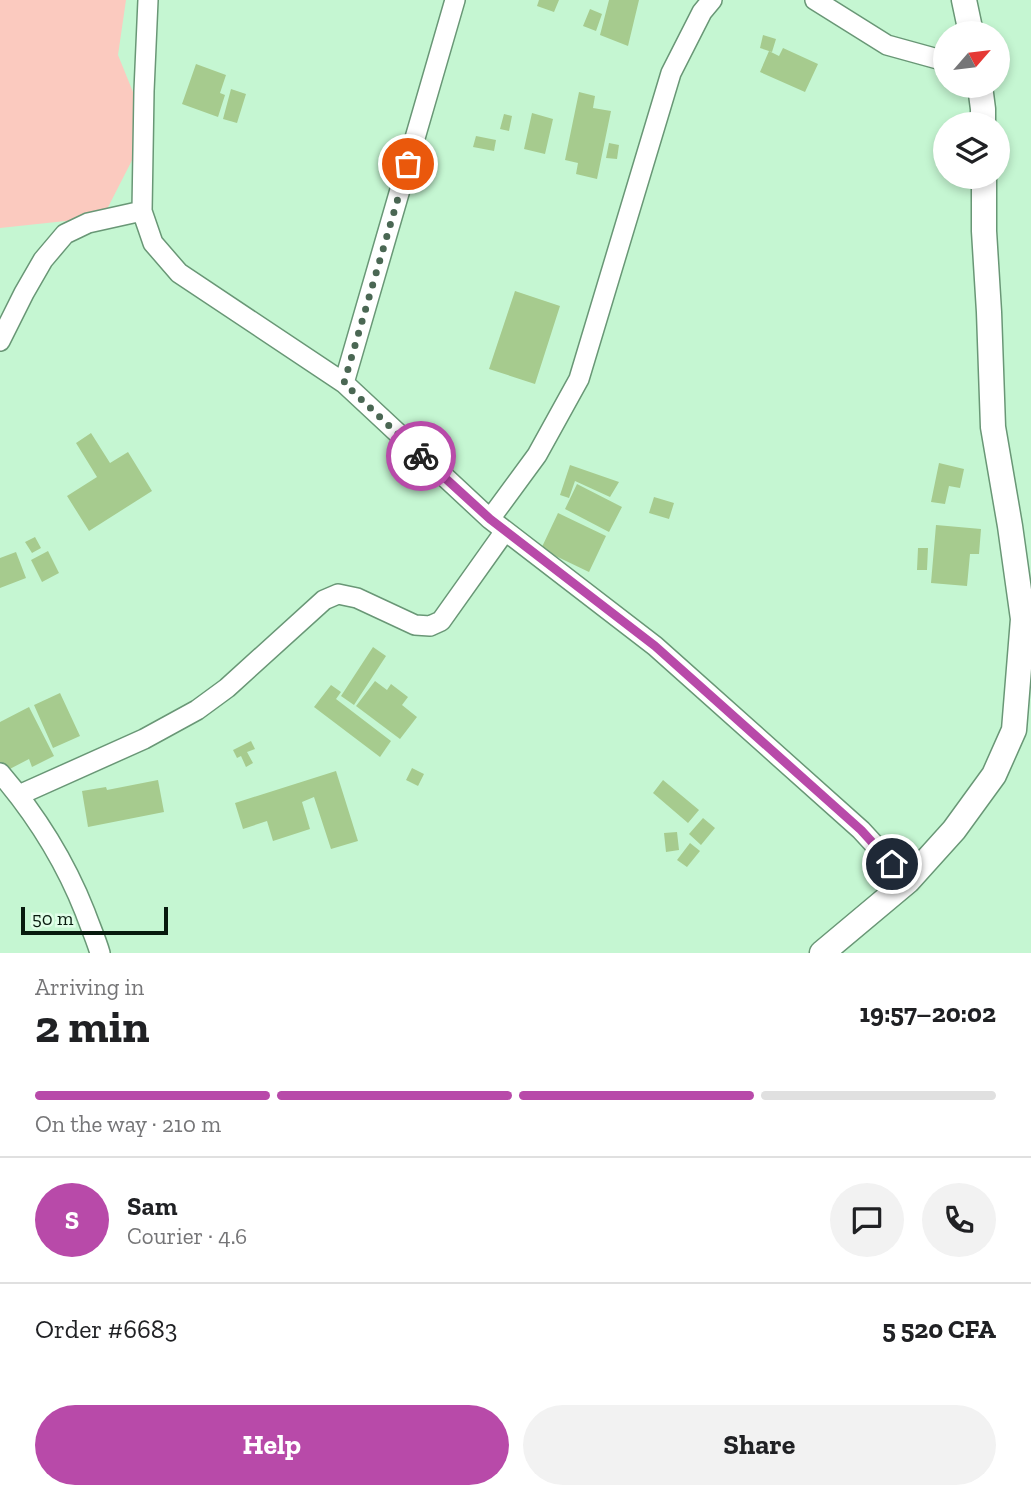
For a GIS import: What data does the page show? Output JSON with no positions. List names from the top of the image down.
{
  "scale_bar": "50 m",
  "north": "top right",
  "page": {
    "scale": "50 m",
    "heading": ["2 min", "Arriving in", "19:57–20:02"],
    "panel": [
      "Sam",
      "Courier · 4.6",
      "Order #6683",
      "5 520 CFA"
    ],
    "bar": "On the way · 210 m",
    "round": "S",
    "buttons": ["Help", "Share"]
  }
}
